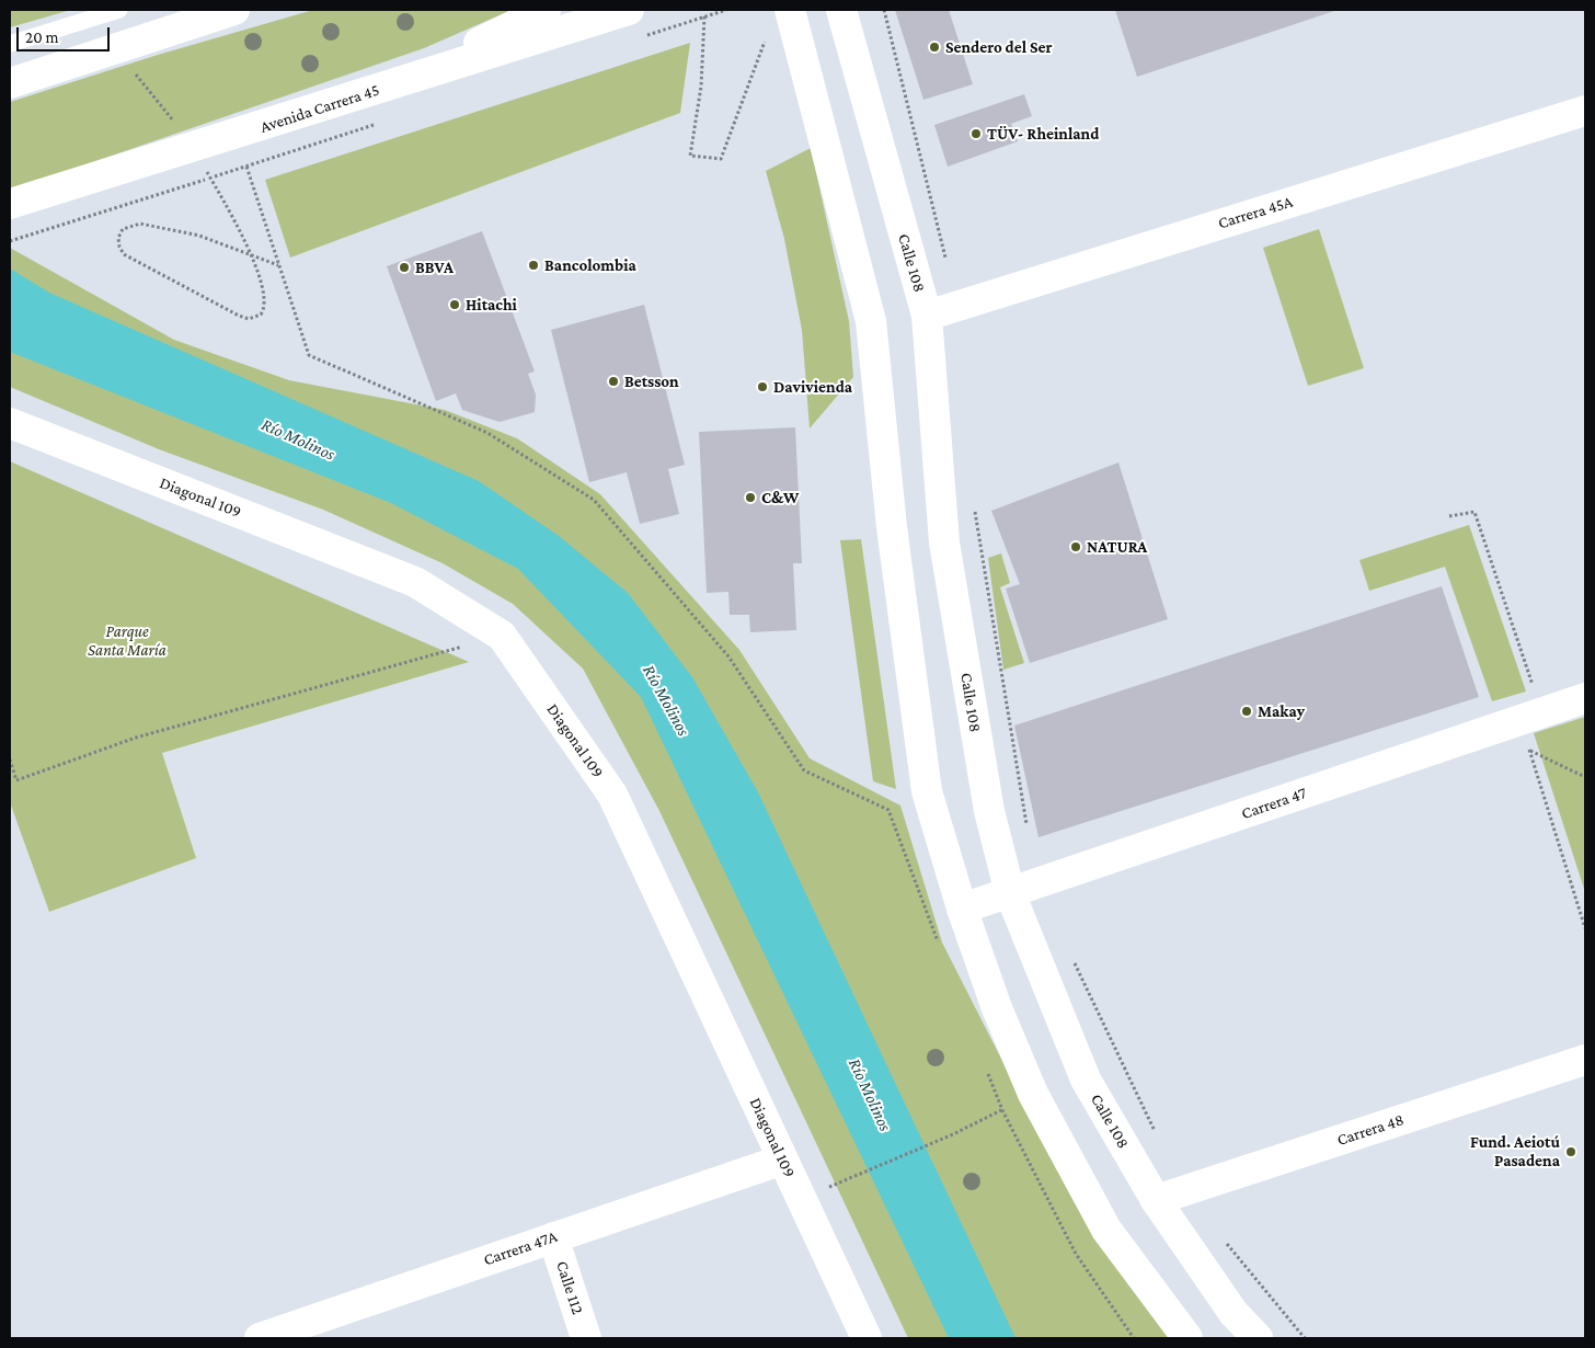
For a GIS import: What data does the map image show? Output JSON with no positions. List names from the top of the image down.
{
  "streets": {
    "main road": [
      "Avenida Carrera 45",
      "Carrera 45A",
      "Calle 108",
      "Diagonal 109",
      "Carrera 47",
      "Carrera 48",
      "Carrera 47A",
      "Calle 112"
    ]
  },
  "crossings": [
    ["Carrera 45A", "Calle 108"],
    ["Calle 108", "Carrera 47"],
    ["Calle 108", "Carrera 48"],
    ["Diagonal 109", "Carrera 47A"],
    ["Carrera 47A", "Calle 112"]
  ],
  "water": ["Río Molinos"],
  "parks": ["Parque Santa María"],
  "places": [
    "Sendero del Ser",
    "TÜV- Rheinland",
    "Bancolombia",
    "BBVA",
    "Hitachi",
    "Betsson",
    "Davivienda",
    "C&W",
    "NATURA",
    "Makay",
    "Fund. Aeiotú Pasadena"
  ],
  "scale_bar": "20 m"
}
